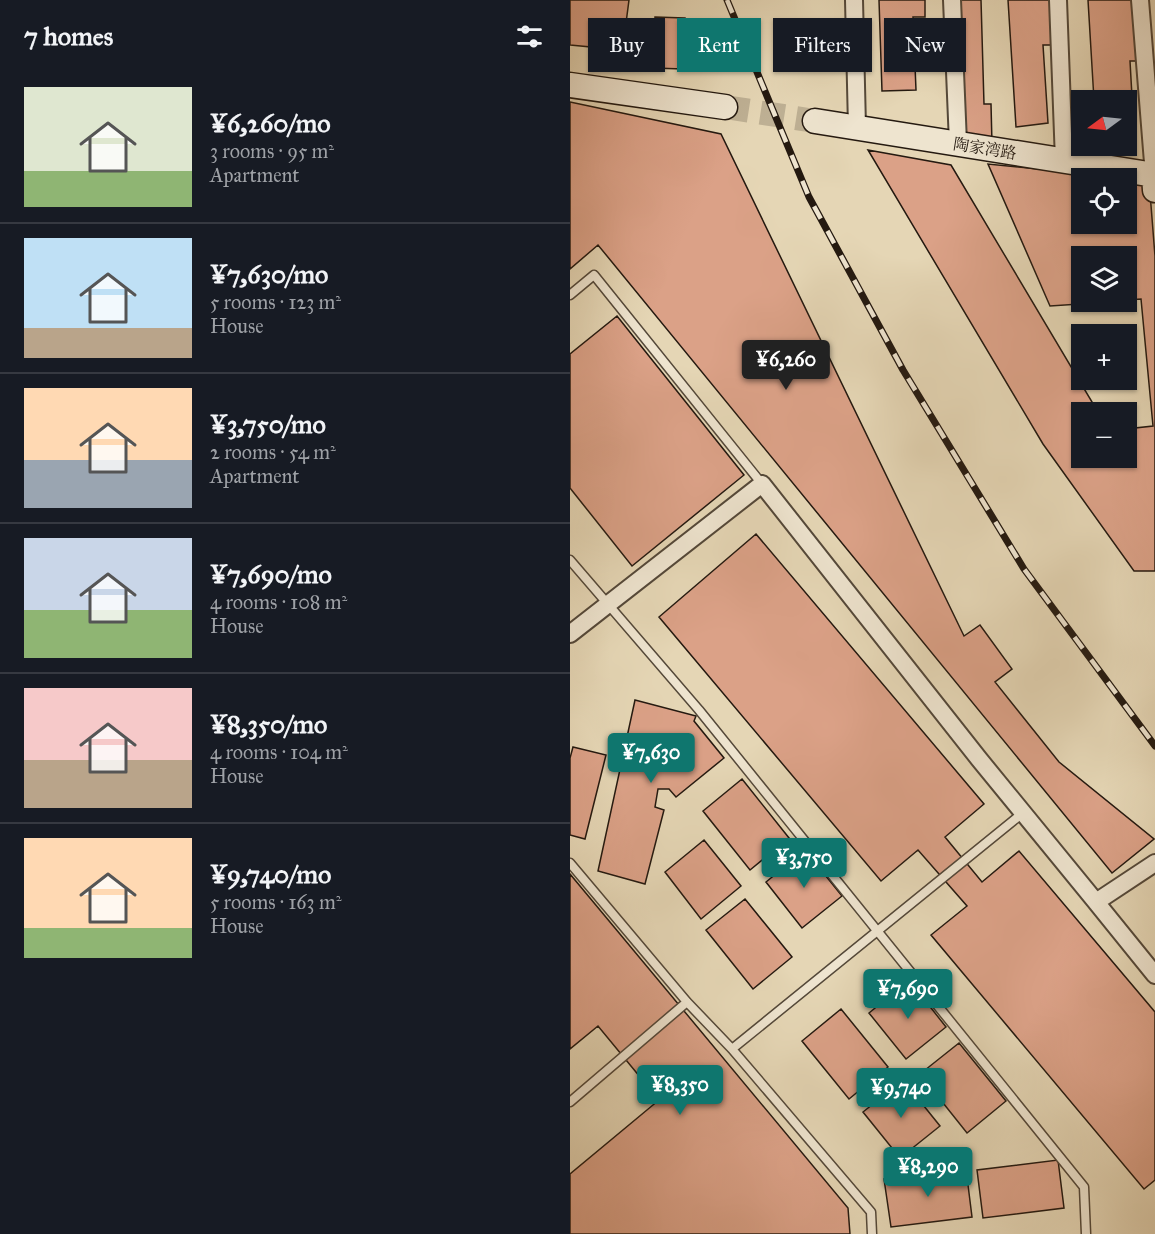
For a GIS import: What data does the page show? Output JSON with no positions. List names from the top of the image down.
{
  "streets": {
    "street": ["陶家湾路"]
  },
  "north": "left",
  "page": {
    "heading": "7 homes",
    "chip": [
      "Buy",
      "Rent",
      "Filters",
      "New"
    ],
    "list": [
      {
        "name": "¥6,260/mo",
        "note": "3 rooms · 95 m² · Apartment"
      },
      {
        "name": "¥7,630/mo",
        "note": "5 rooms · 123 m² · House"
      },
      {
        "name": "¥3,750/mo",
        "note": "2 rooms · 54 m² · Apartment"
      },
      {
        "name": "¥7,690/mo",
        "note": "4 rooms · 108 m² · House"
      },
      {
        "name": "¥8,350/mo",
        "note": "4 rooms · 104 m² · House"
      },
      {
        "name": "¥9,740/mo",
        "note": "5 rooms · 163 m² · House"
      }
    ],
    "map_buttons": ["+", "−"],
    "price": [
      "¥6,260",
      "¥7,630",
      "¥3,750",
      "¥7,690",
      "¥8,350",
      "¥9,740",
      "¥8,290"
    ]
  }
}
